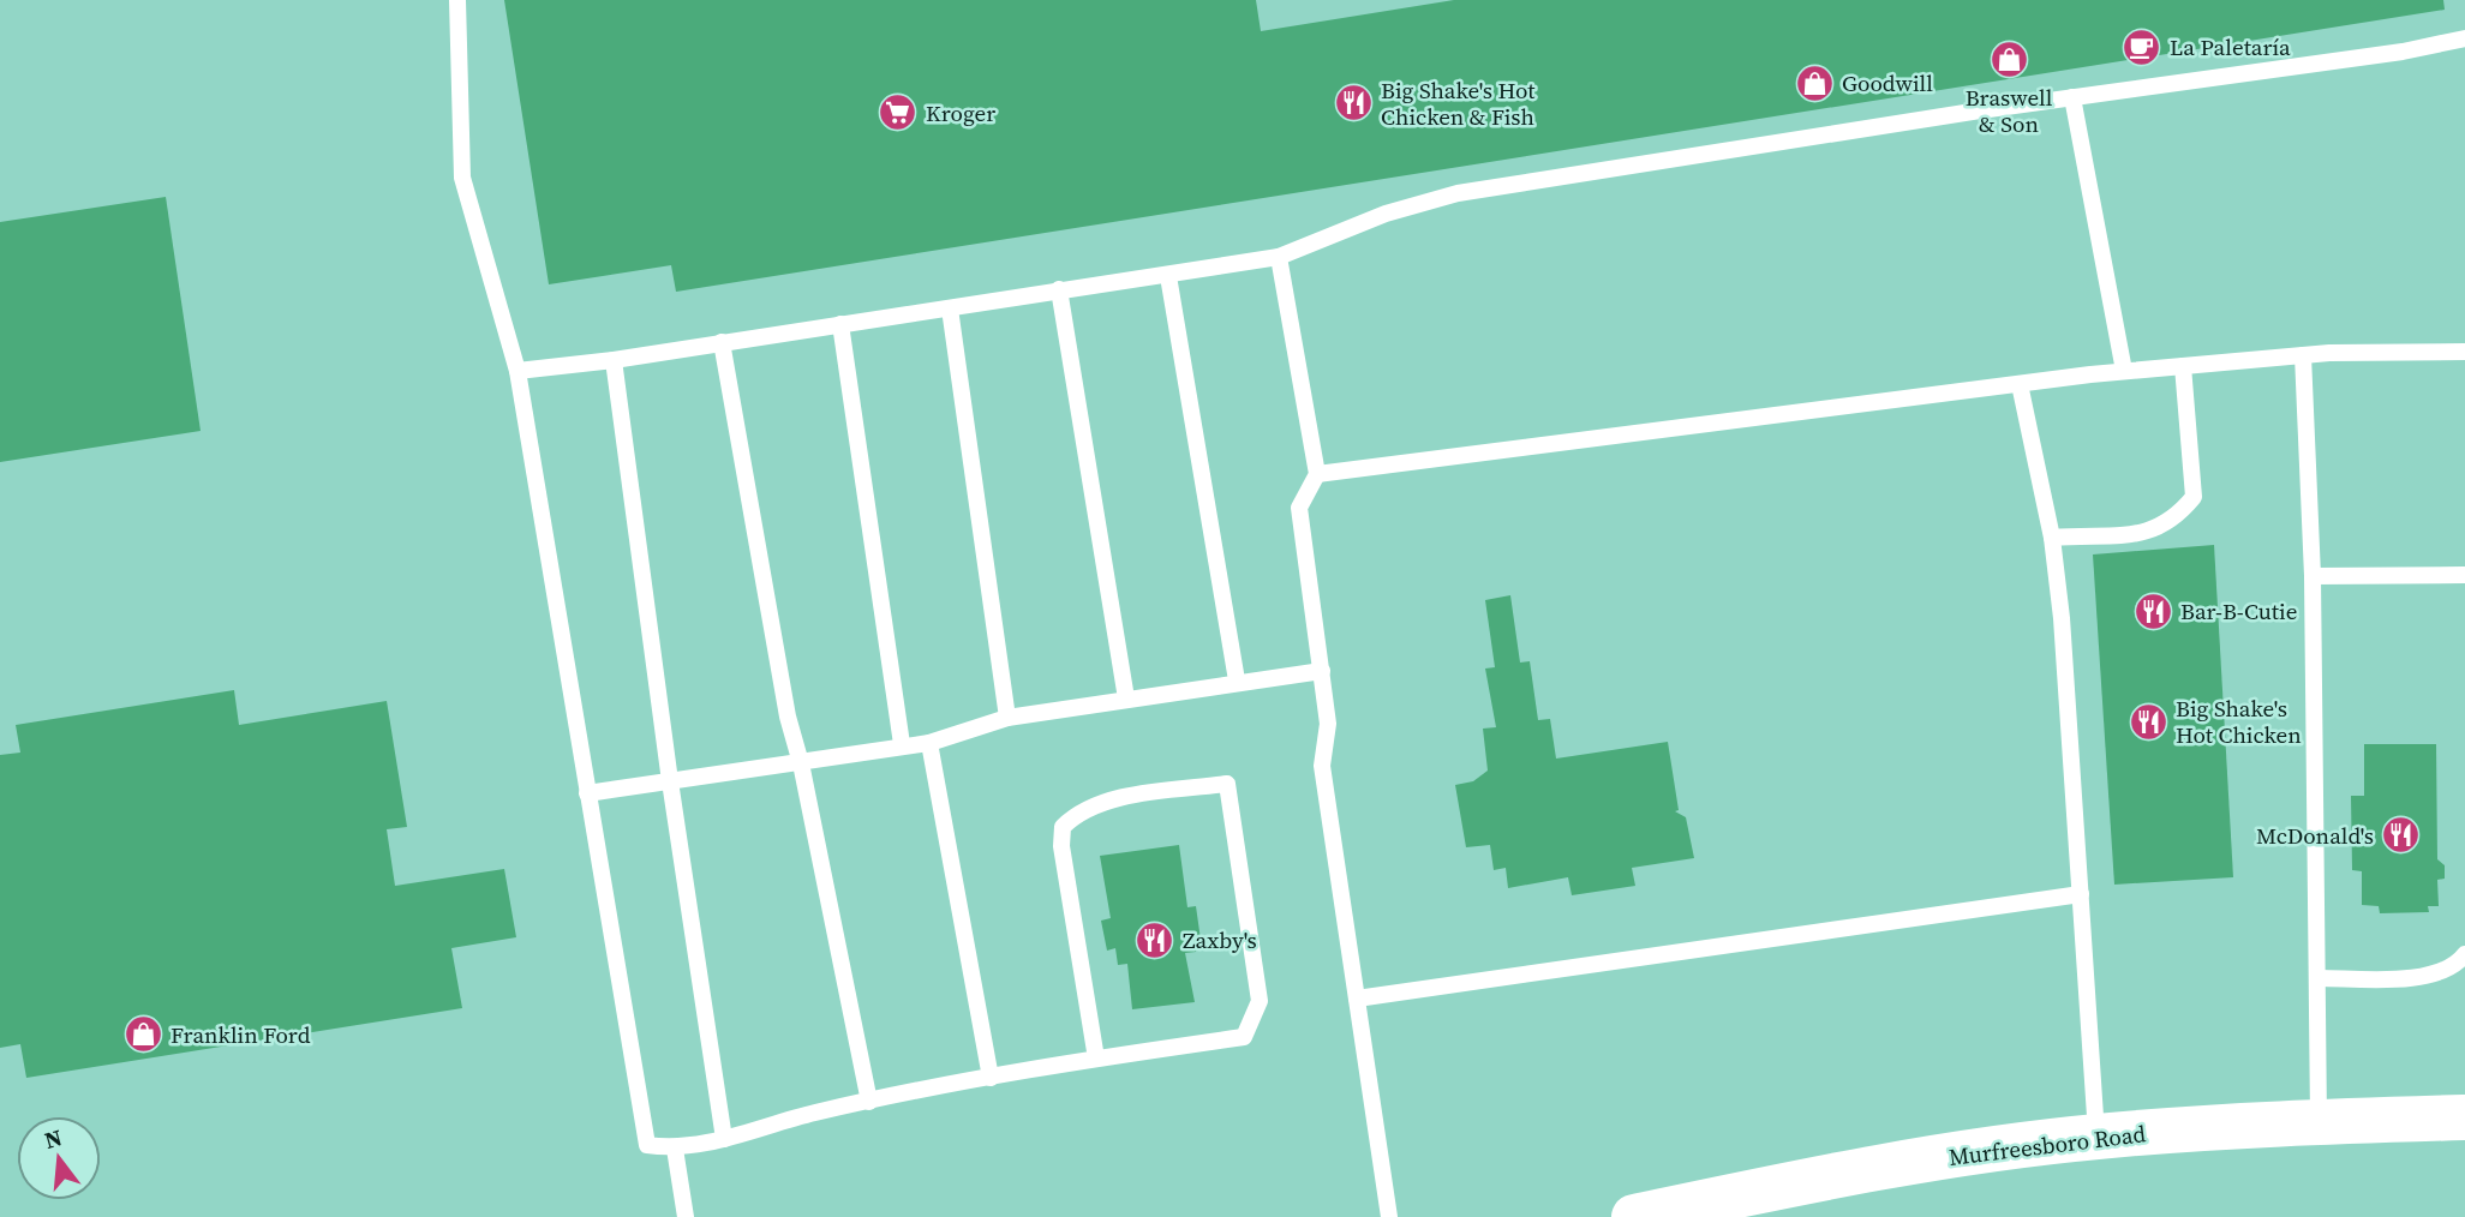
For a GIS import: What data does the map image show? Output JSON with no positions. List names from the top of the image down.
{
  "streets": {
    "highway": ["Murfreesboro Road"]
  },
  "places": {
    "cafe": ["La Paletaría"],
    "shop": ["Braswell & Son", "Goodwill", "Franklin Ford"],
    "restaurant": [
      "Big Shake's Hot Chicken & Fish",
      "Bar-B-Cutie",
      "Big Shake's Hot Chicken",
      "McDonald's",
      "Zaxby's"
    ],
    "supermarket": ["Kroger"]
  },
  "north": "top"
}
